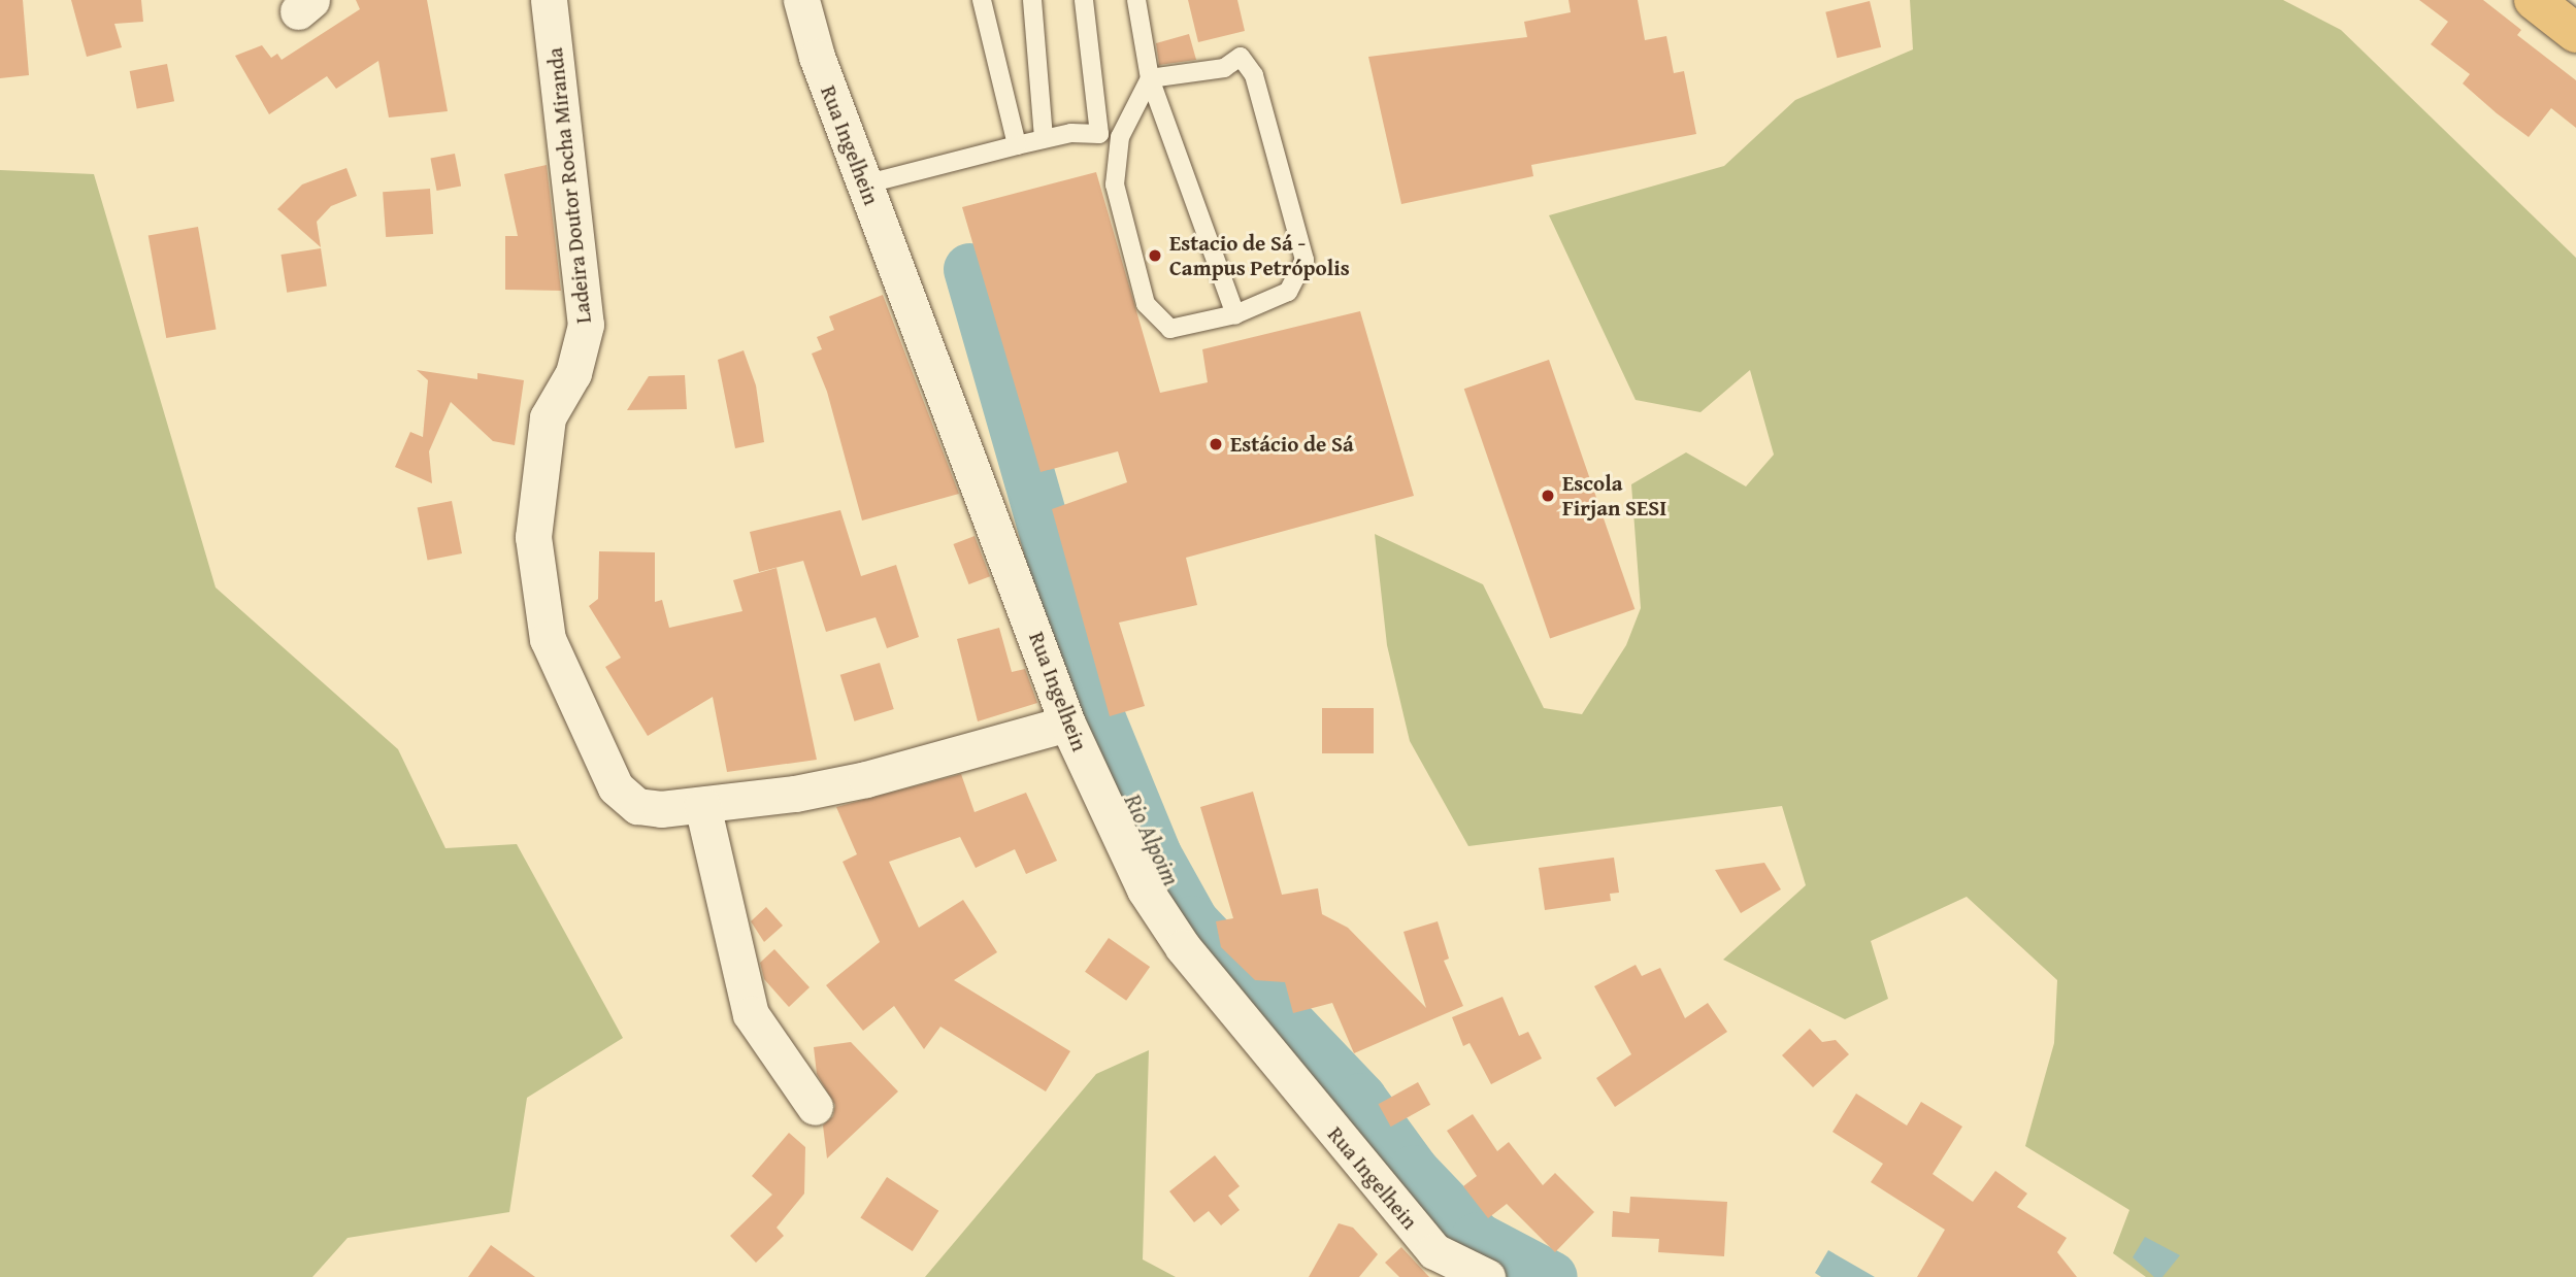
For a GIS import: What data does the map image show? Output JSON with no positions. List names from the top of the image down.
{
  "streets": {
    "street": ["Rua Ingelhein", "Ladeira Doutor Rocha Miranda"]
  },
  "crossings": [
    ["Rua Ingelhein", "Ladeira Doutor Rocha Miranda"]
  ],
  "water": ["Rio Alpoim"],
  "places": ["Estacio de Sá - Campus Petrópolis", "Estácio de Sá", "Escola Firjan SESI"]
}
